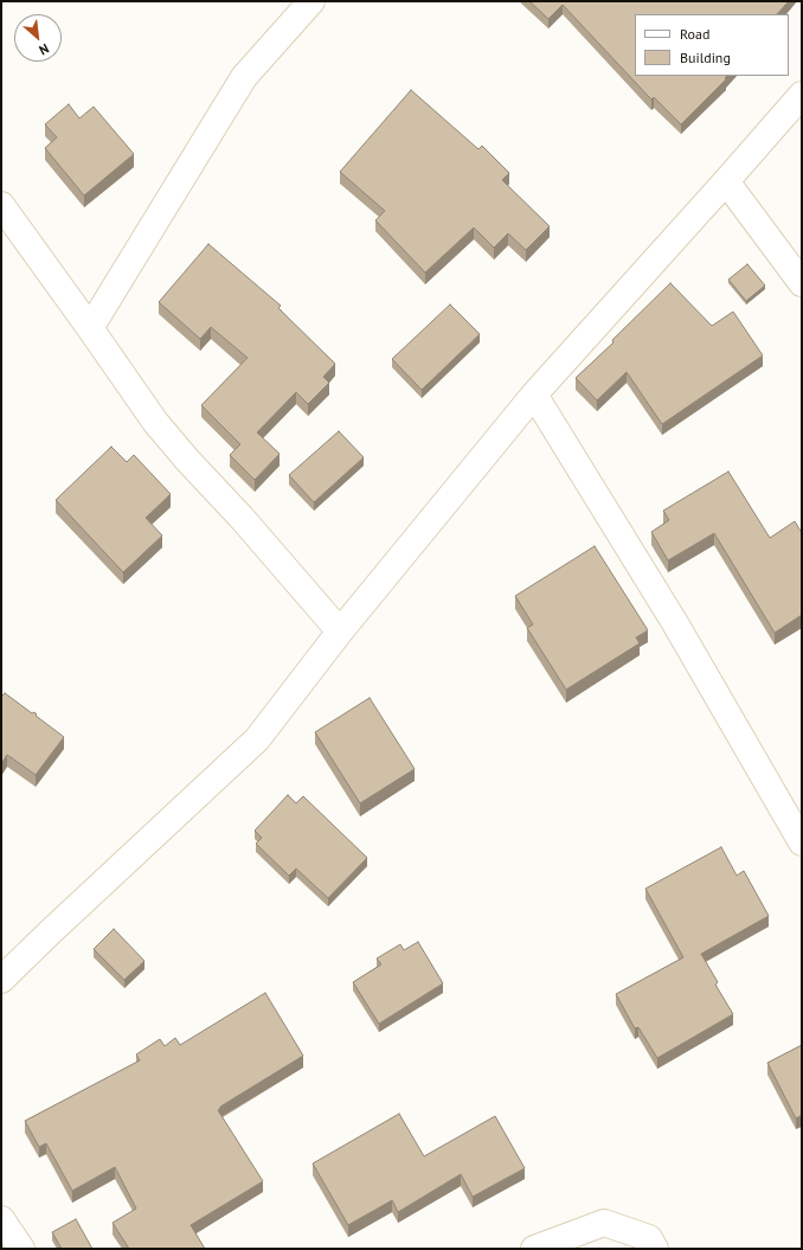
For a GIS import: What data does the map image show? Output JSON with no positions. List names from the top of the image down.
{
  "legend": ["Road", "Building"],
  "north": "bottom right"
}
